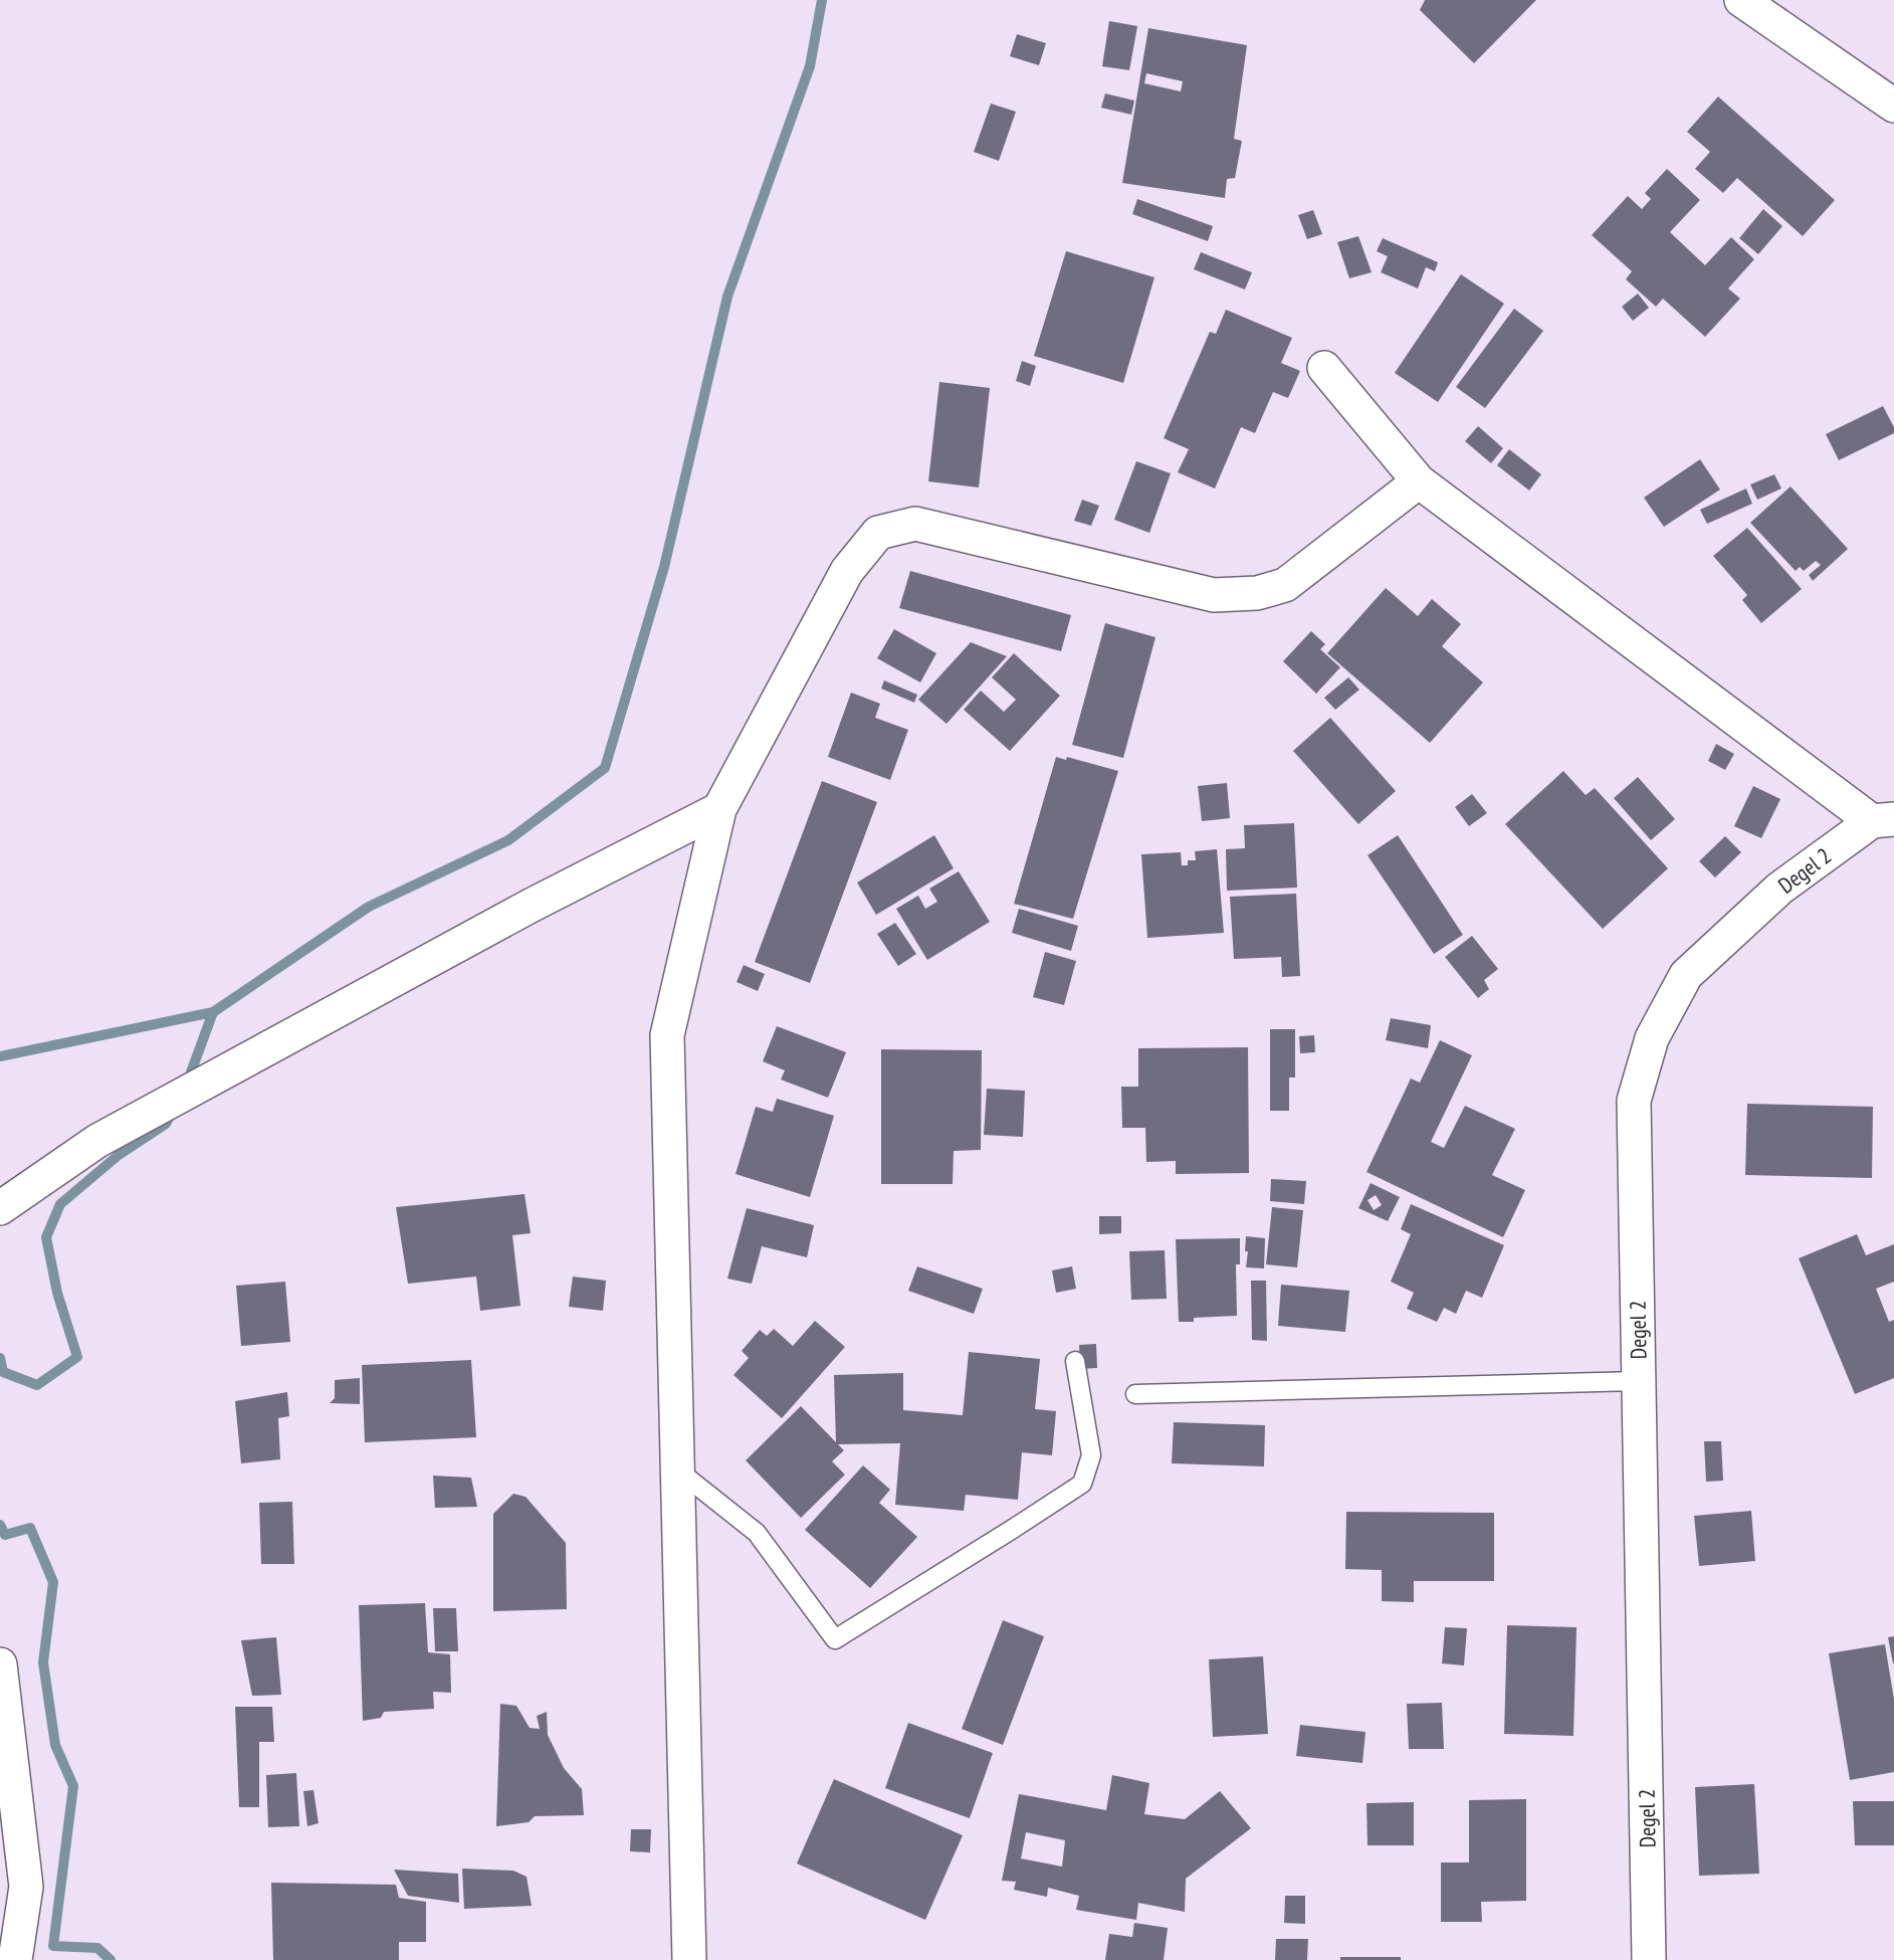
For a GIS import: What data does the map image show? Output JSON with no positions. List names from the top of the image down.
{
  "streets": {
    "street": ["Degel 2"]
  }
}
